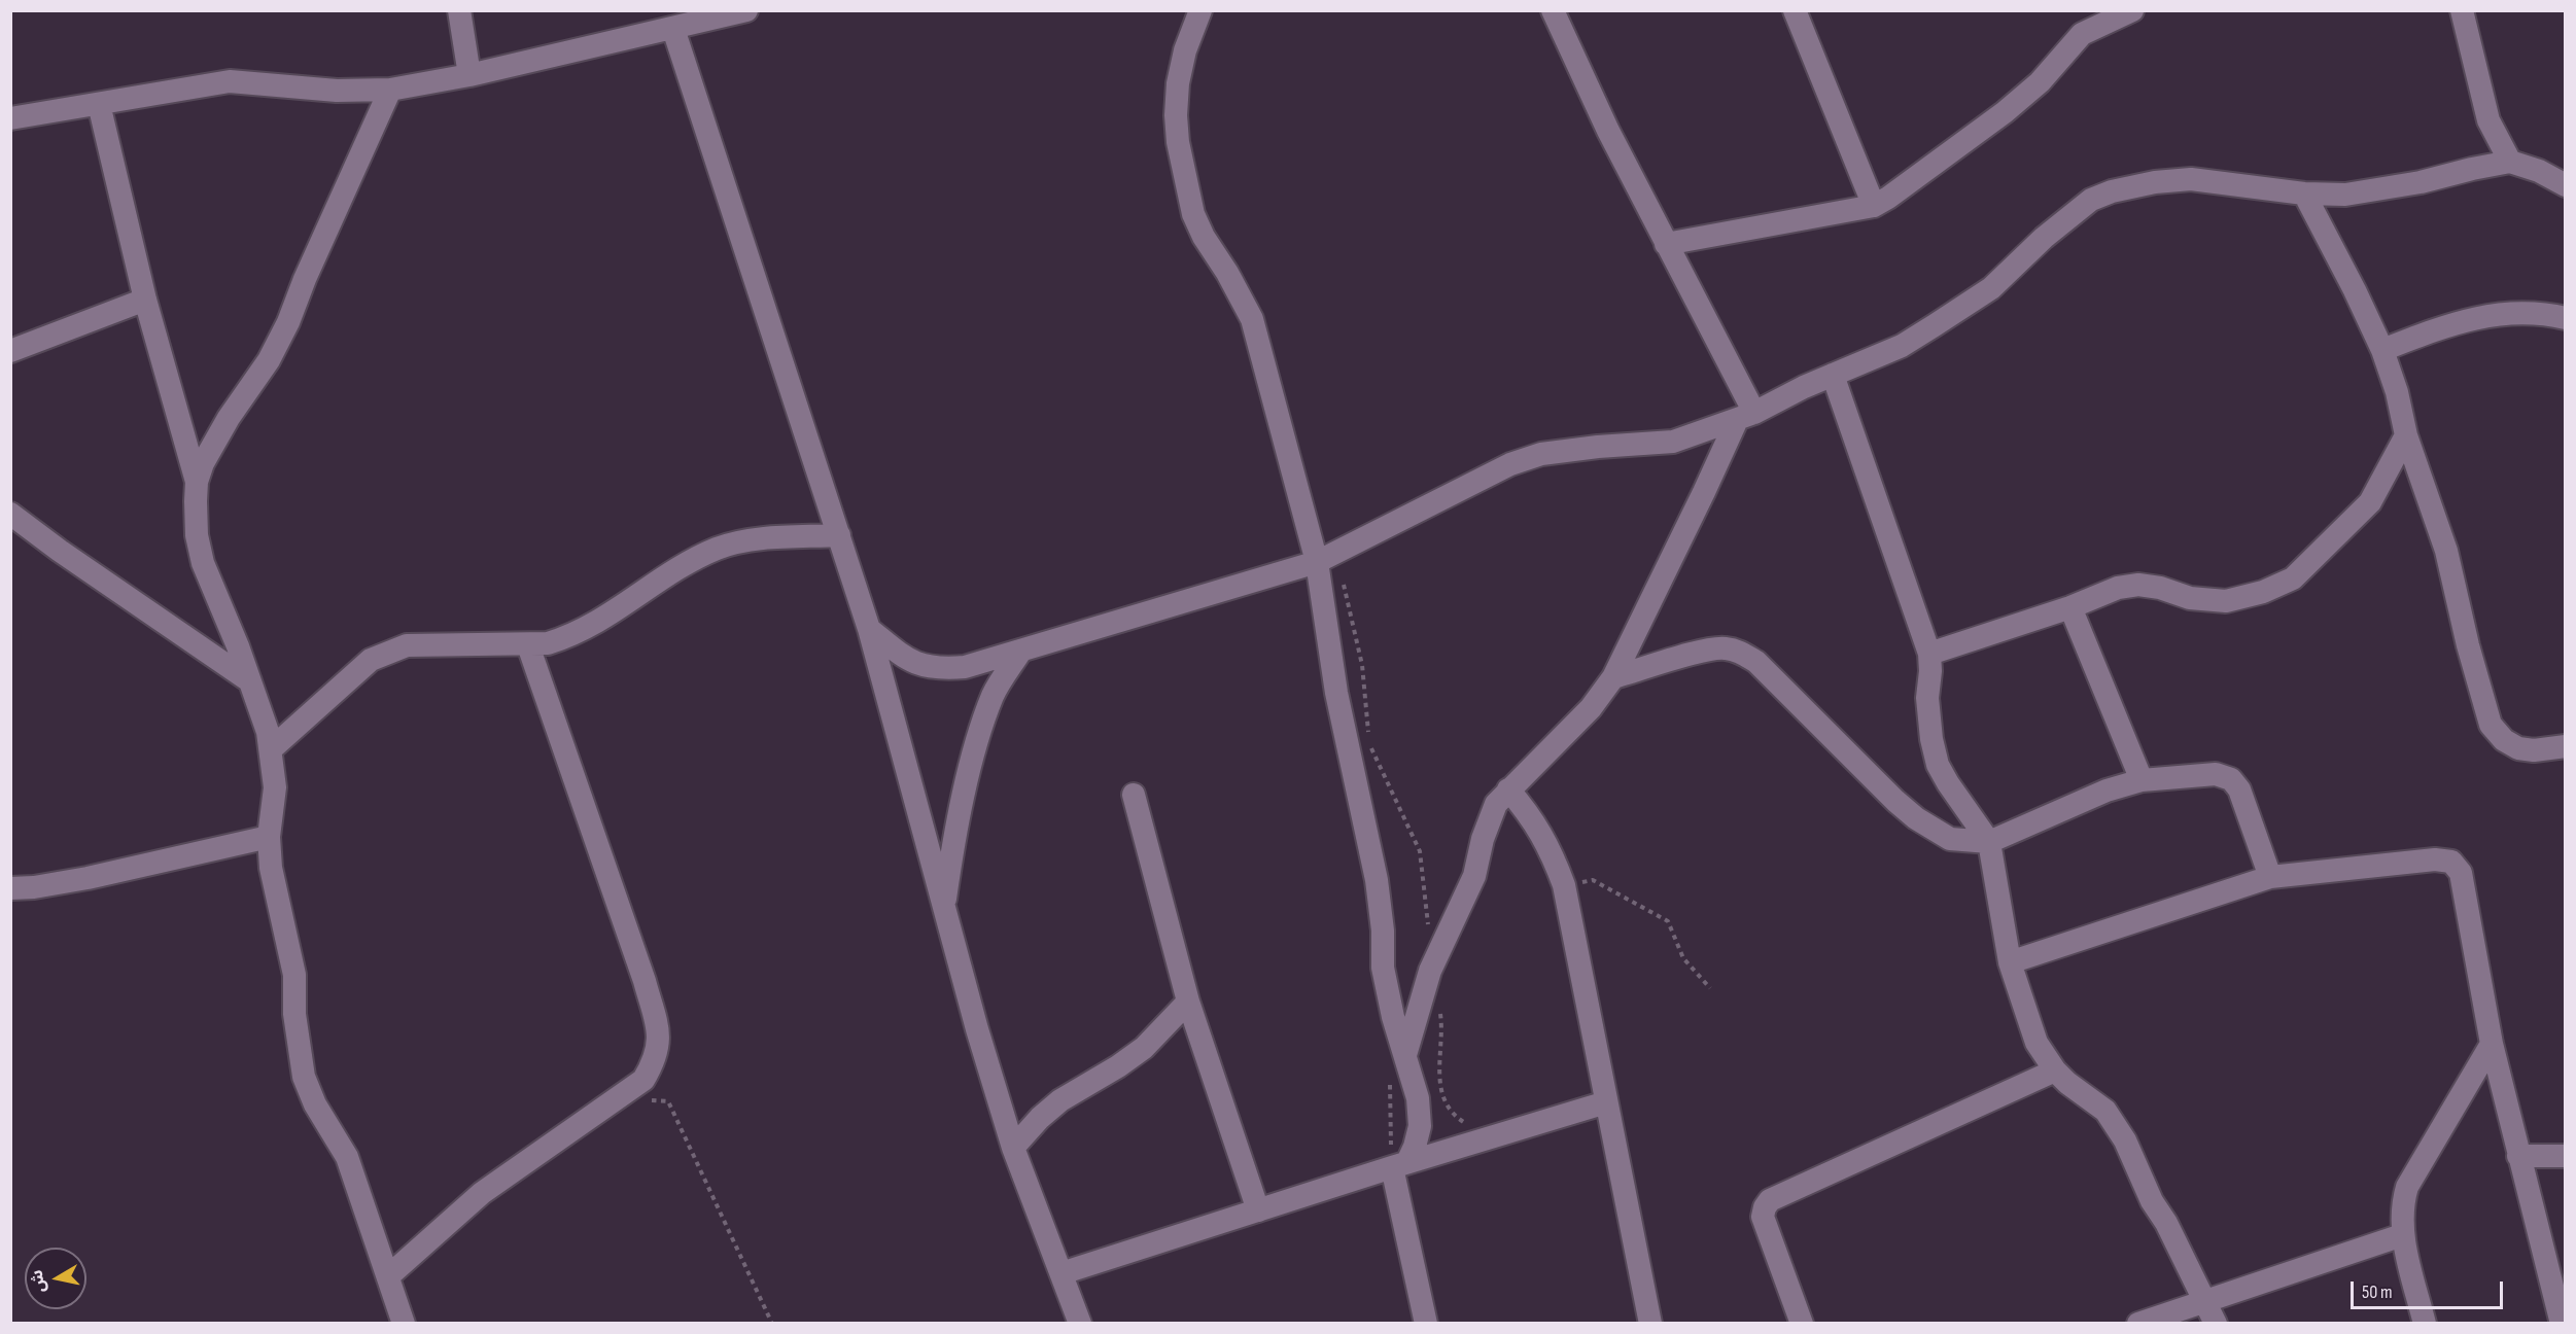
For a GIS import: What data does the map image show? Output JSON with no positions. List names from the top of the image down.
{
  "scale_bar": "50 m",
  "north": "left"
}
